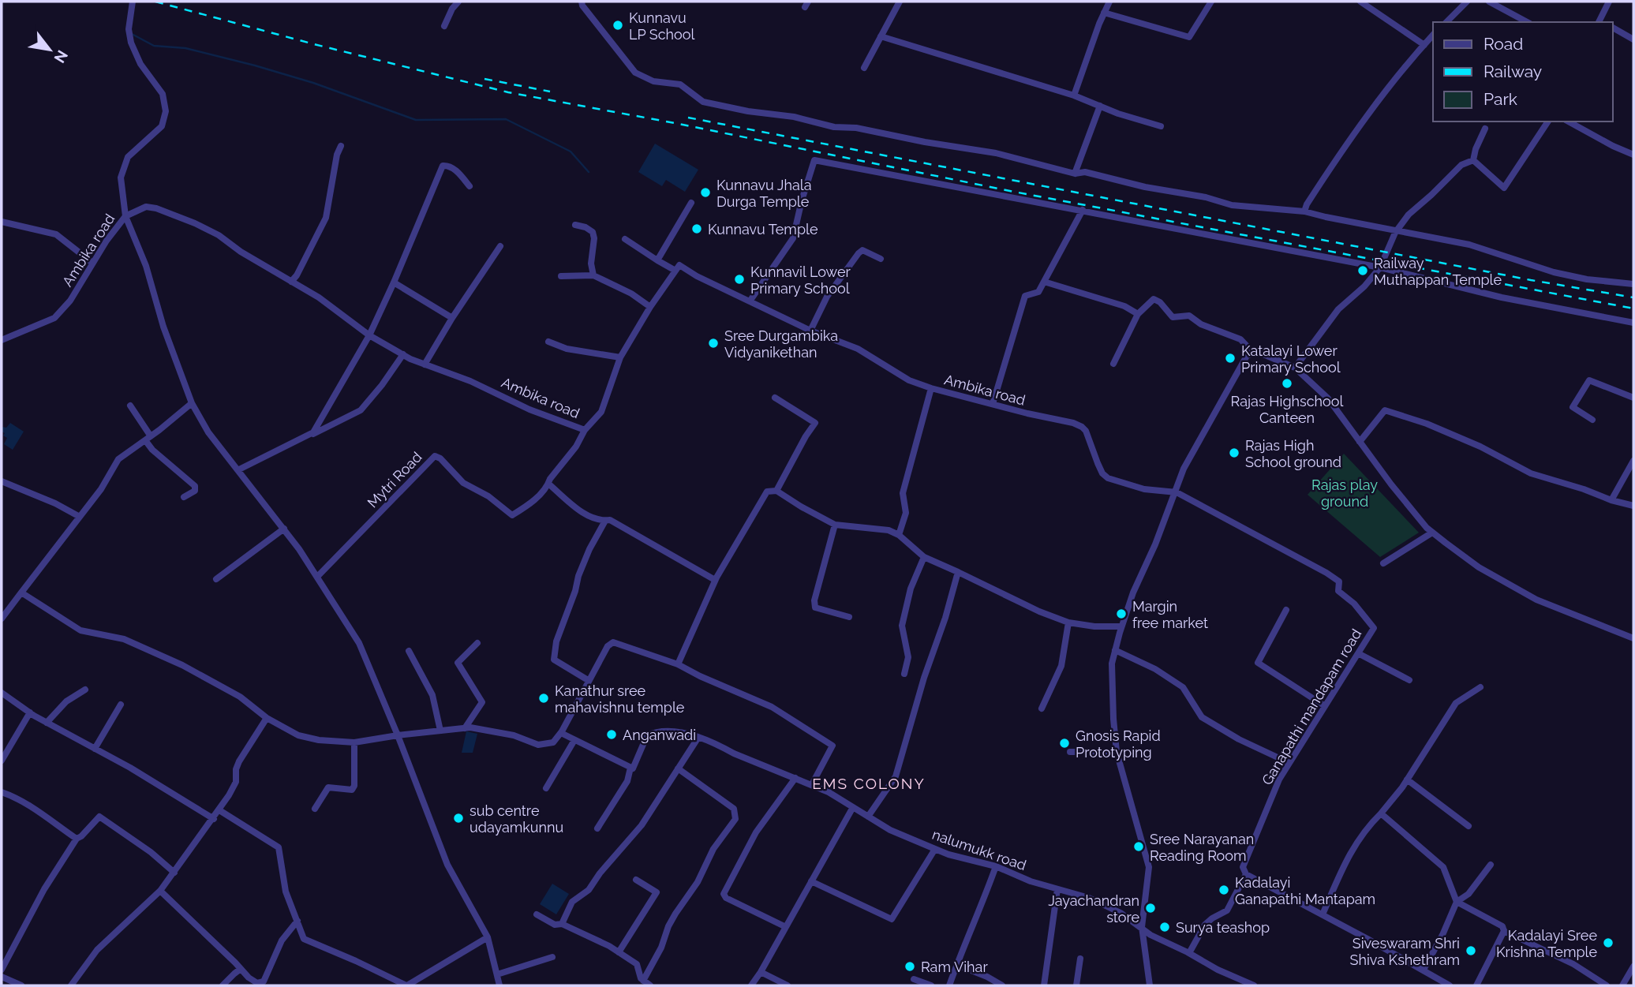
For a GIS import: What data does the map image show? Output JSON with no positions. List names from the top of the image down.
{
  "streets": {
    "street": [
      "Ambika road",
      "Mytri Road",
      "Ganapathi mandapam road",
      "nalumukk road"
    ]
  },
  "crossings": [
    ["Ambika road", "Mytri Road"],
    ["Ambika road", "Ganapathi mandapam road"],
    ["Ganapathi mandapam road", "nalumukk road"]
  ],
  "districts": ["EMS COLONY"],
  "parks": ["Rajas play ground"],
  "places": [
    "Kunnavu LP School",
    "Kunnavu Jhala Durga Temple",
    "Kunnavu Temple",
    "Railway Muthappan Temple",
    "Kunnavil Lower Primary School",
    "Sree Durgambika Vidyanikethan",
    "Katalayi Lower Primary School",
    "Rajas Highschool Canteen",
    "Rajas High School ground",
    "Margin free market",
    "Kanathur sree mahavishnu temple",
    "Anganwadi",
    "Gnosis Rapid Prototyping",
    "sub centre udayamkunnu",
    "Sree Narayanan Reading Room",
    "Kadalayi Ganapathi Mantapam",
    "Jayachandran store",
    "Surya teashop",
    "Kadalayi Sree Krishna Temple",
    "Siveswaram Shri Shiva Kshethram",
    "Ram Vihar"
  ],
  "legend": ["Road", "Railway", "Park"],
  "north": "bottom right"
}
